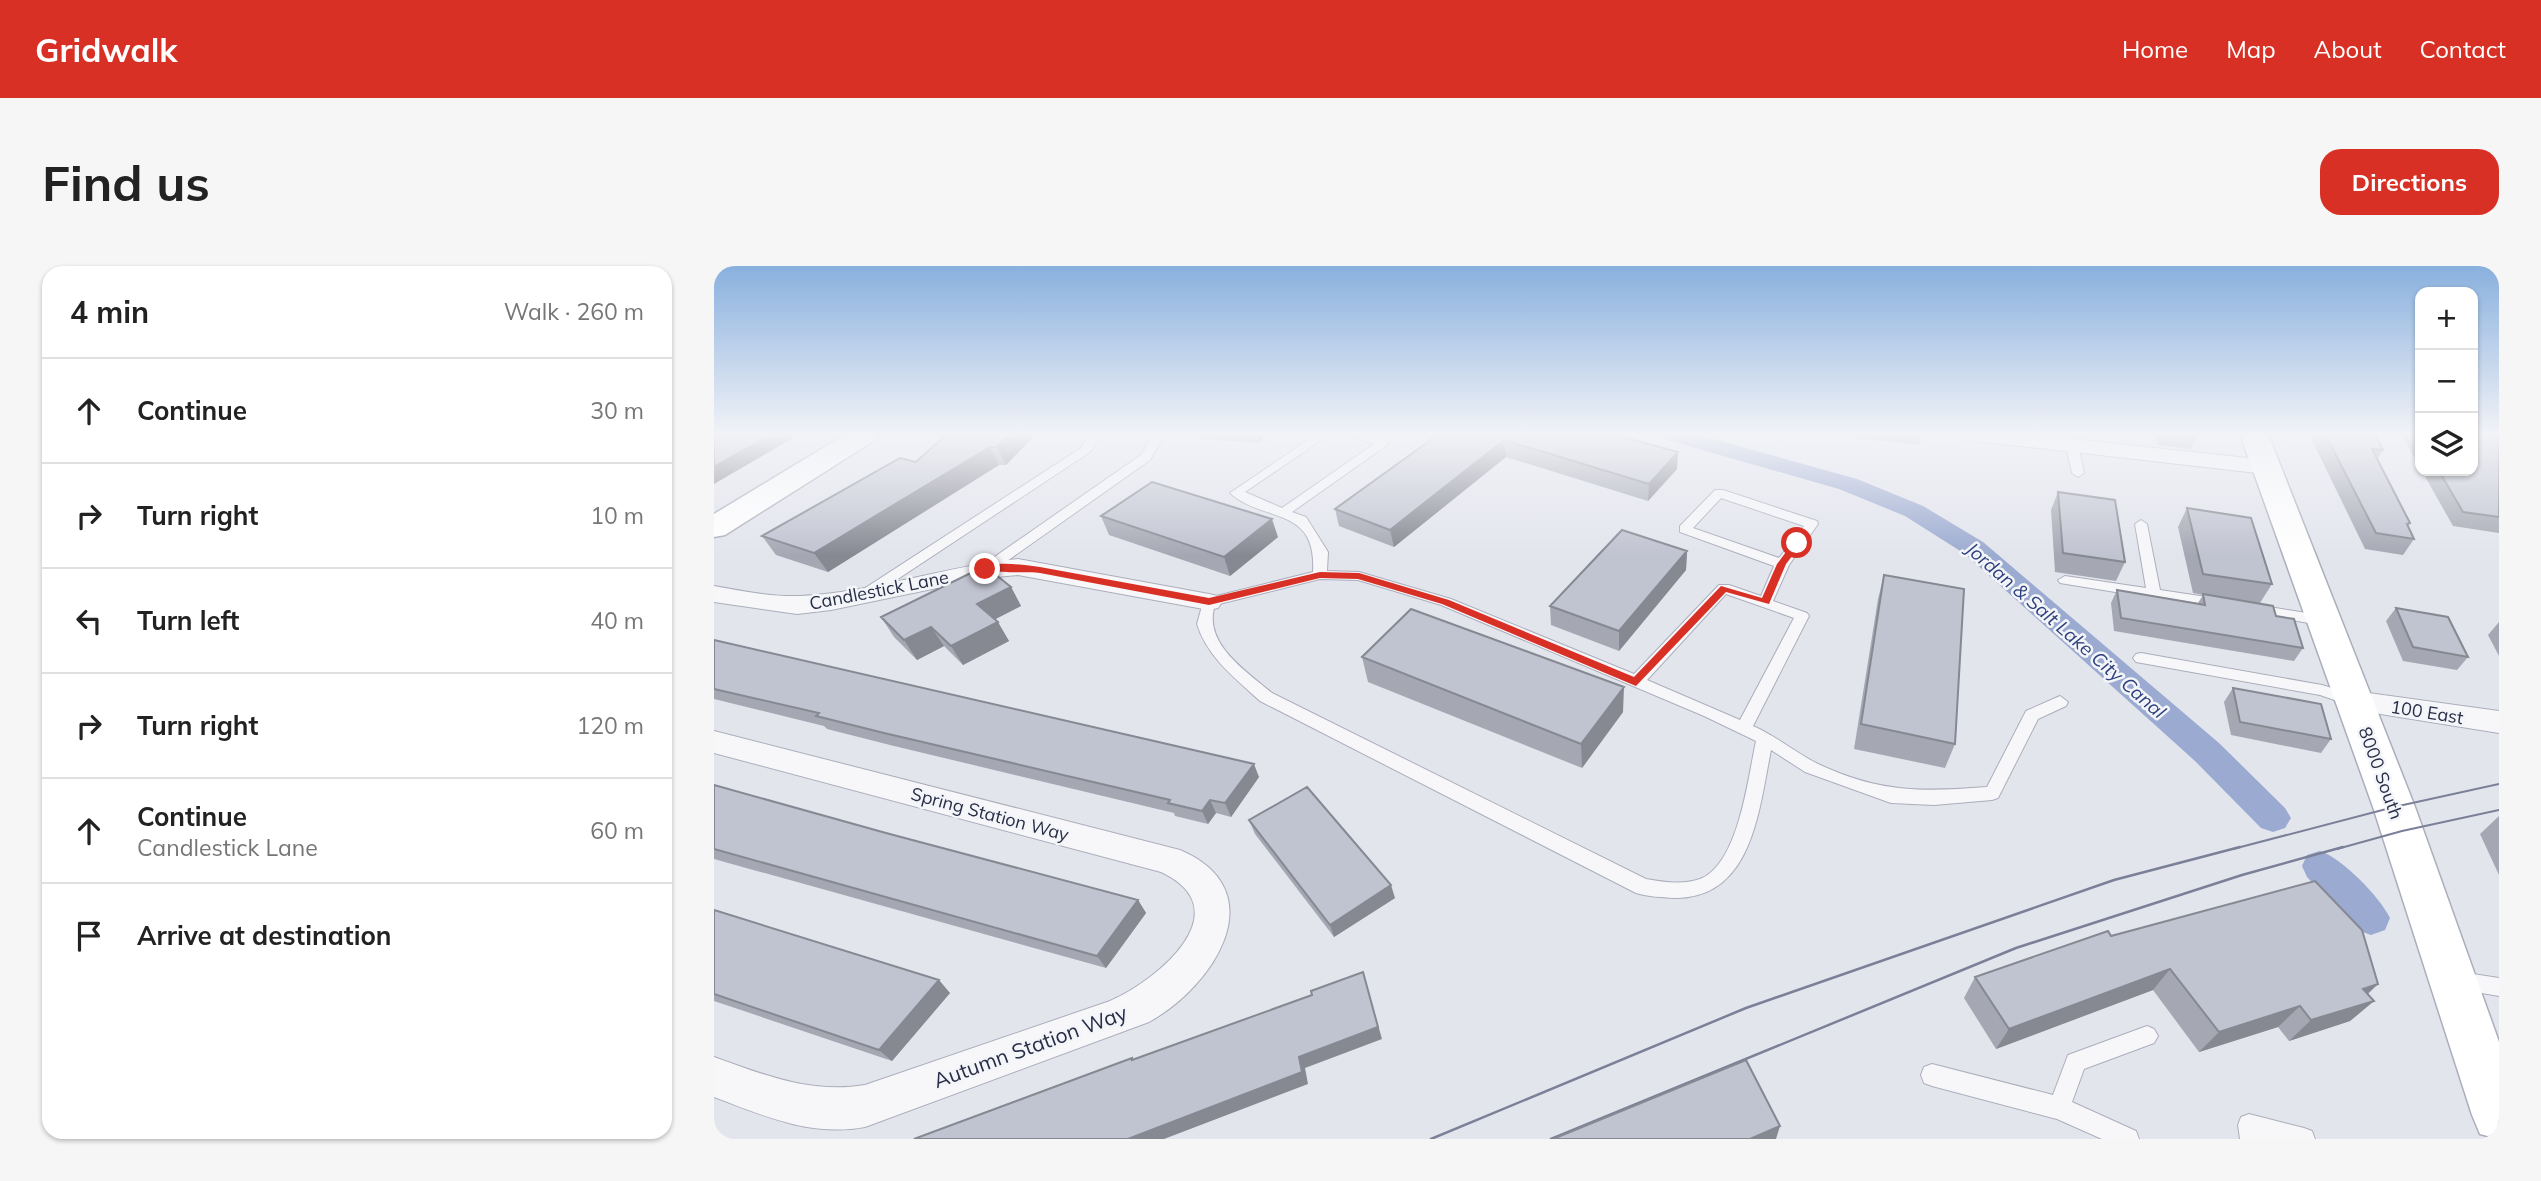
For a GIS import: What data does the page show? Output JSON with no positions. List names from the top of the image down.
{
  "streets": {
    "street": [
      "Candlestick Lane",
      "100 East",
      "8000 South",
      "Spring Station Way",
      "Autumn Station Way"
    ]
  },
  "crossings": [
    ["100 East", "8000 South"],
    ["Spring Station Way", "Autumn Station Way"]
  ],
  "water": ["Jordan & Salt Lake City Canal"],
  "page": {
    "header": "Gridwalk",
    "nav": [
      "Home",
      "Map",
      "About",
      "Contact"
    ],
    "buttons": "Directions",
    "title": "Find us",
    "heading": ["4 min", "Walk · 260 m"],
    "map_buttons": ["+", "−"],
    "list": [
      ["Continue", "30 m"],
      ["Turn right", "10 m"],
      ["Turn left", "40 m"],
      ["Turn right", "120 m"],
      ["Continue", "Candlestick Lane", "60 m"],
      "Arrive at destination"
    ]
  }
}
